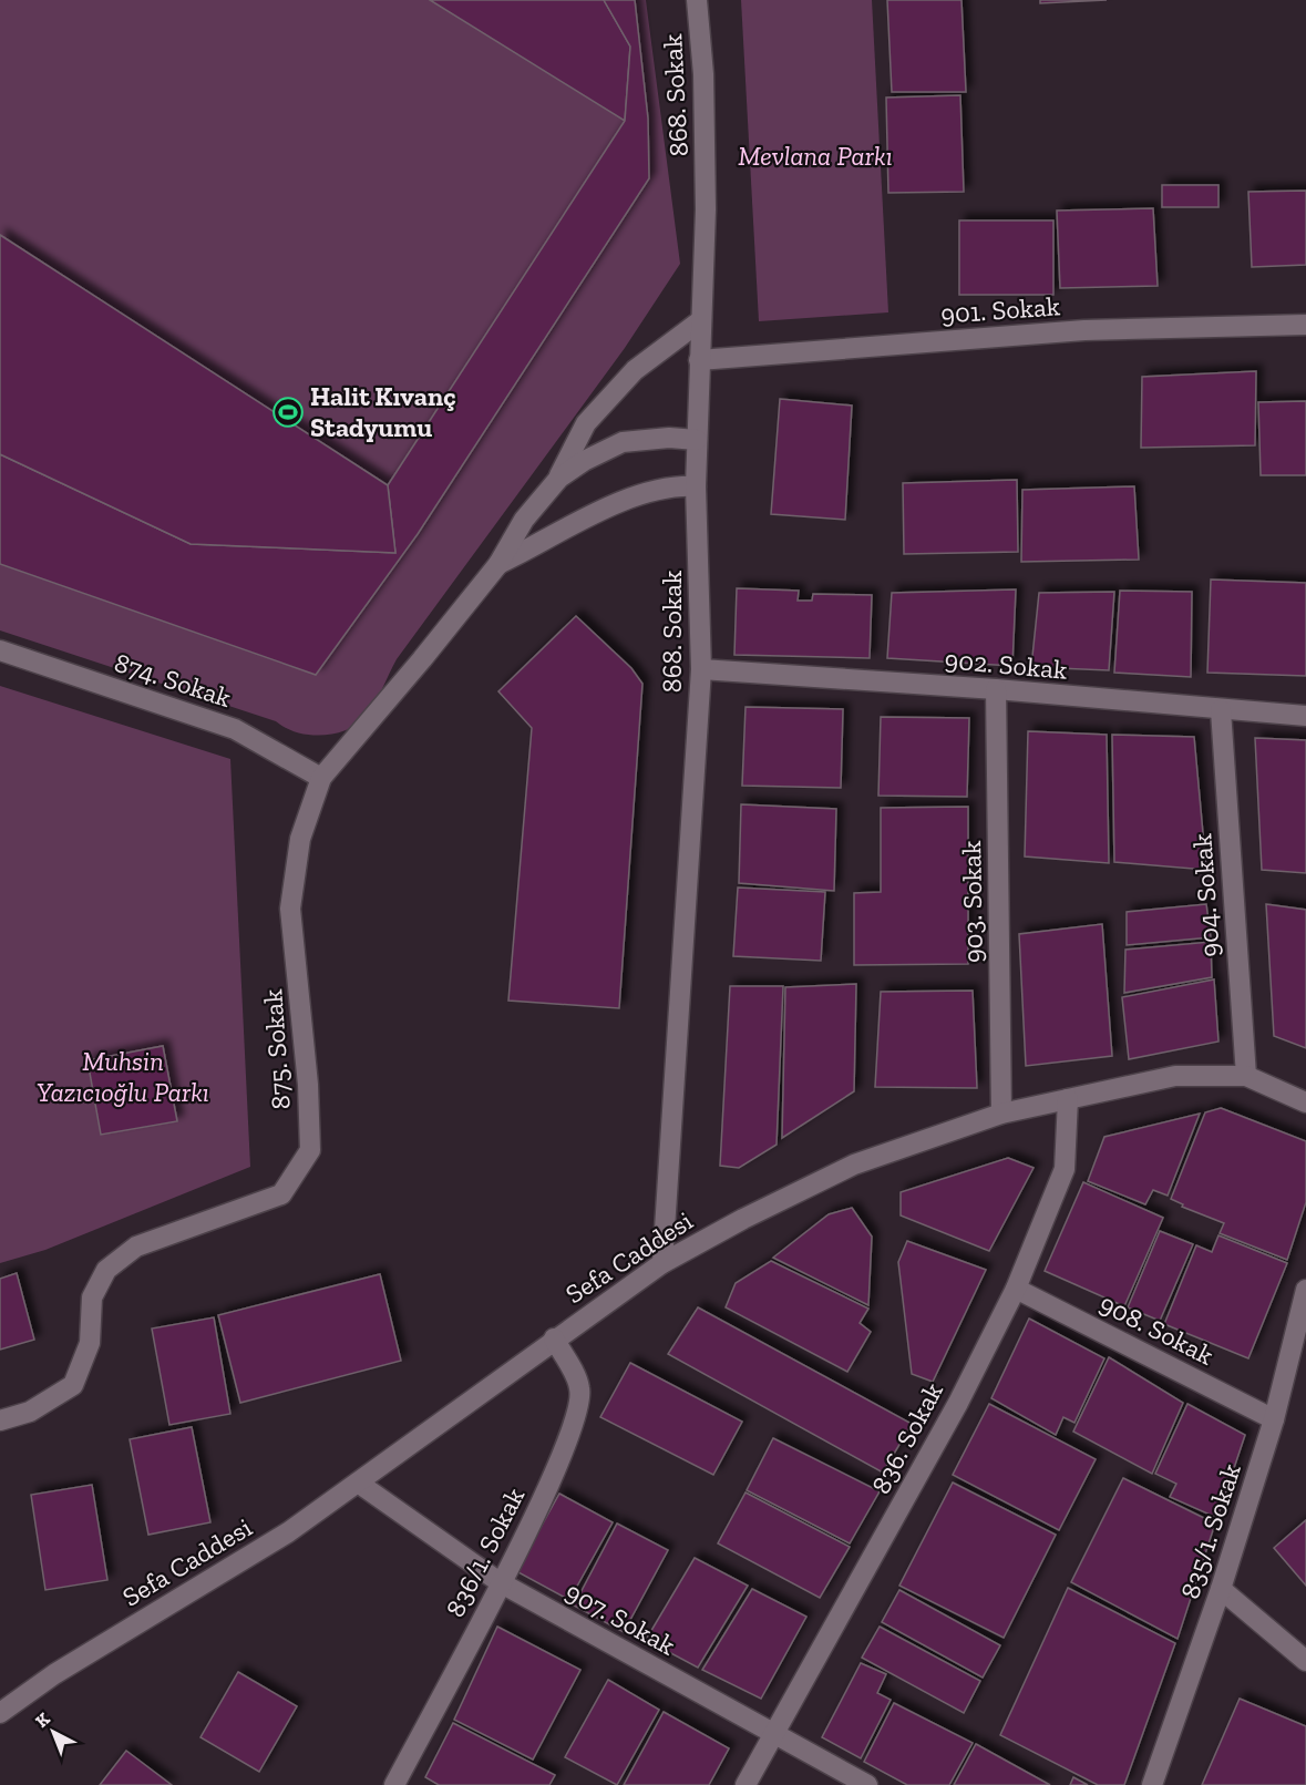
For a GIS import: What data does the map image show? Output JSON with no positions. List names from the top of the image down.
{
  "streets": {
    "street": [
      "868. Sokak",
      "901. Sokak",
      "902. Sokak",
      "874. Sokak",
      "904. Sokak",
      "903. Sokak",
      "875. Sokak",
      "Sefa Caddesi",
      "908. Sokak",
      "836. Sokak",
      "835/1. Sokak",
      "836/1. Sokak",
      "907. Sokak"
    ]
  },
  "crossings": [
    ["868. Sokak", "901. Sokak"],
    ["868. Sokak", "902. Sokak"],
    ["868. Sokak", "Sefa Caddesi"],
    ["902. Sokak", "904. Sokak"],
    ["902. Sokak", "903. Sokak"],
    ["874. Sokak", "875. Sokak"],
    ["904. Sokak", "Sefa Caddesi"],
    ["903. Sokak", "Sefa Caddesi"],
    ["Sefa Caddesi", "836. Sokak"],
    ["Sefa Caddesi", "836/1. Sokak"],
    ["Sefa Caddesi", "907. Sokak"],
    ["908. Sokak", "836. Sokak"],
    ["908. Sokak", "835/1. Sokak"],
    ["836. Sokak", "907. Sokak"],
    ["836/1. Sokak", "907. Sokak"]
  ],
  "parks": ["Mevlana Parkı", "Muhsin Yazıcıoğlu Parkı"],
  "places": {
    "sports": ["Halit Kıvanç Stadyumu"]
  },
  "north": "top left"
}
